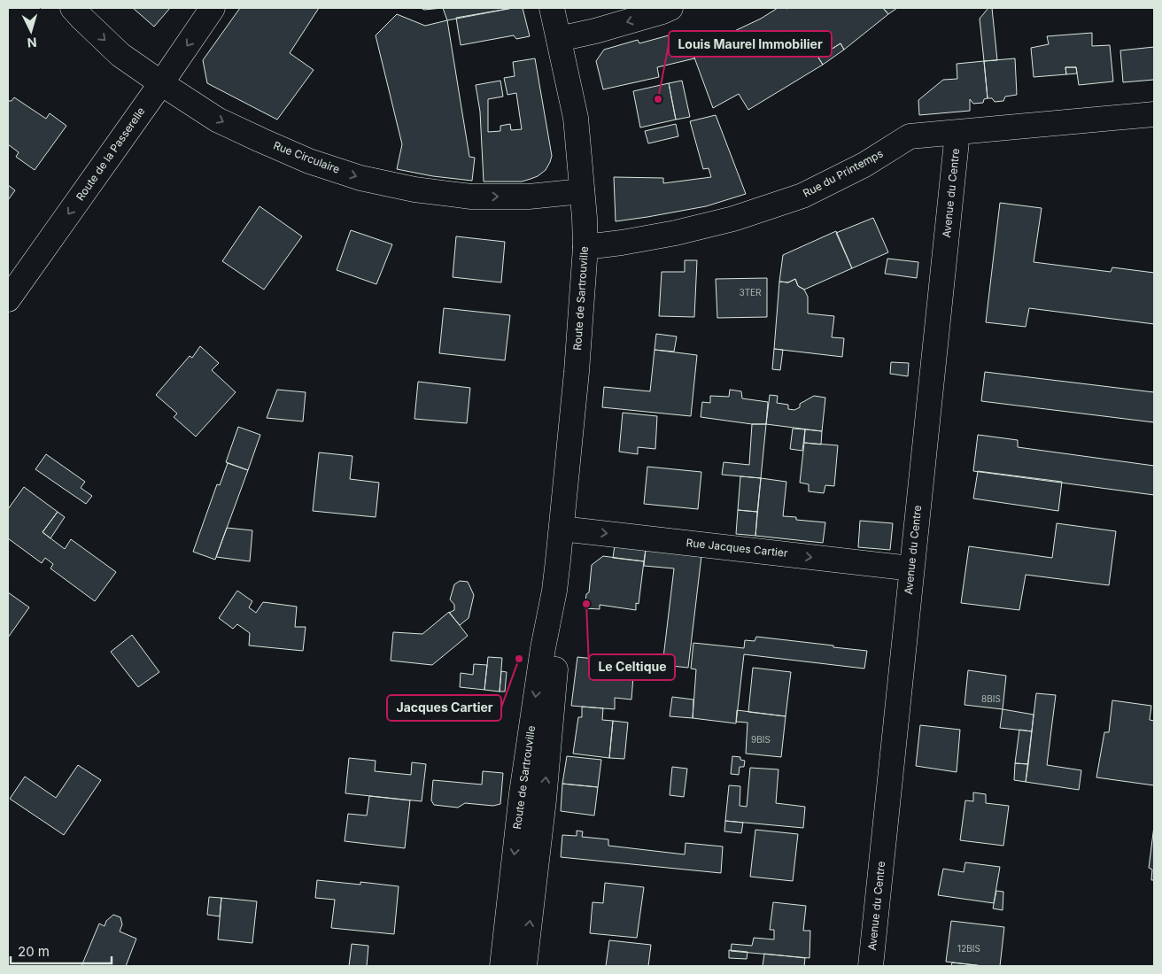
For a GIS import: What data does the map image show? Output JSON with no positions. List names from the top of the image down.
{
  "streets": {
    "street": [
      "Route de la Passerelle",
      "Rue Circulaire",
      "Rue du Printemps",
      "Avenue du Centre",
      "Route de Sartrouville",
      "Rue Jacques Cartier"
    ]
  },
  "crossings": [
    ["Route de la Passerelle", "Rue Circulaire"],
    ["Rue Circulaire", "Route de Sartrouville"],
    ["Rue du Printemps", "Avenue du Centre"],
    ["Rue du Printemps", "Route de Sartrouville"],
    ["Avenue du Centre", "Rue Jacques Cartier"],
    ["Route de Sartrouville", "Rue Jacques Cartier"]
  ],
  "one_way": ["Route de la Passerelle", "Rue Circulaire", "Rue Jacques Cartier"],
  "places": ["Louis Maurel Immobilier", "Le Celtique", "Jacques Cartier"],
  "house_numbers": [
    "3TER",
    "8BIS",
    "9BIS",
    "12BIS"
  ],
  "scale_bar": "20 m",
  "north": "bottom"
}
